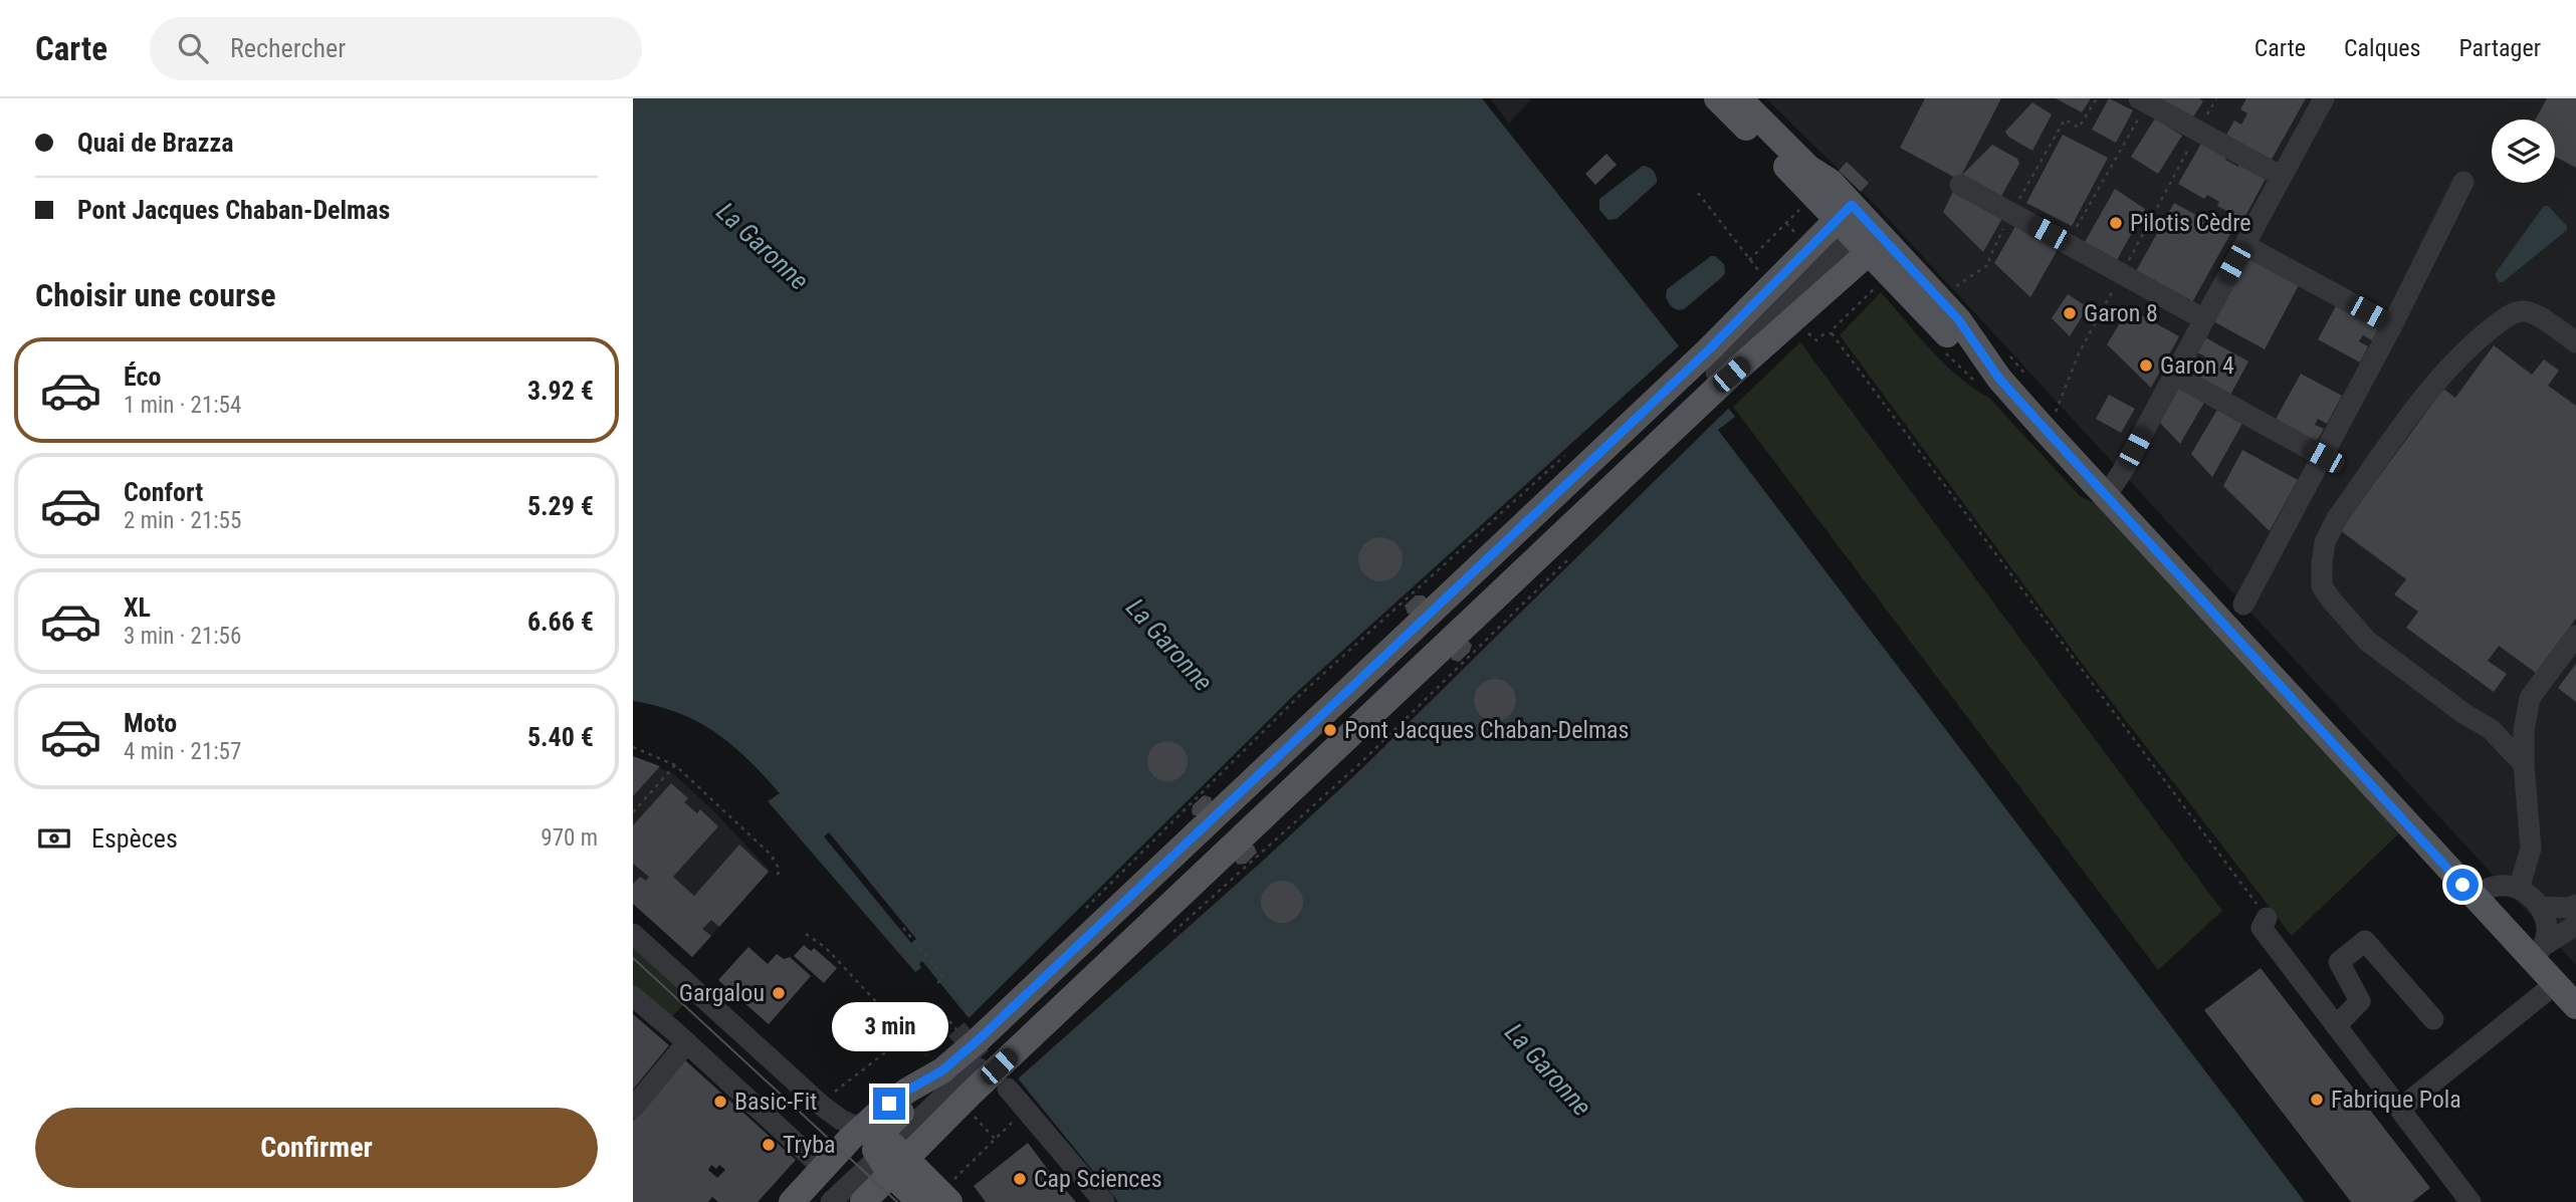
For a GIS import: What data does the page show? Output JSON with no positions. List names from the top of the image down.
{
  "water": ["La Garonne"],
  "places": [
    "Pilotis Cèdre",
    "Garon 8",
    "Garon 4",
    "Pont Jacques Chaban-Delmas",
    "Gargalou",
    "Fabrique Pola",
    "Basic-Fit",
    "Tryba",
    "Cap Sciences"
  ],
  "page": {
    "header": "Carte",
    "search": "Rechercher",
    "nav": ["Carte", "Calques", "Partager"],
    "banner": ["Quai de Brazza", "Pont Jacques Chaban-Delmas"],
    "heading": "Choisir une course",
    "list": [
      {
        "name": "Éco",
        "note": "1 min · 21:54",
        "value": "3.92 €"
      },
      {
        "name": "Confort",
        "note": "2 min · 21:55",
        "value": "5.29 €"
      },
      {
        "name": "XL",
        "note": "3 min · 21:56",
        "value": "6.66 €"
      },
      {
        "name": "Moto",
        "note": "4 min · 21:57",
        "value": "5.40 €"
      }
    ],
    "pay": ["Espèces", "970 m"],
    "bubble": "3 min",
    "buttons": "Confirmer"
  }
}
